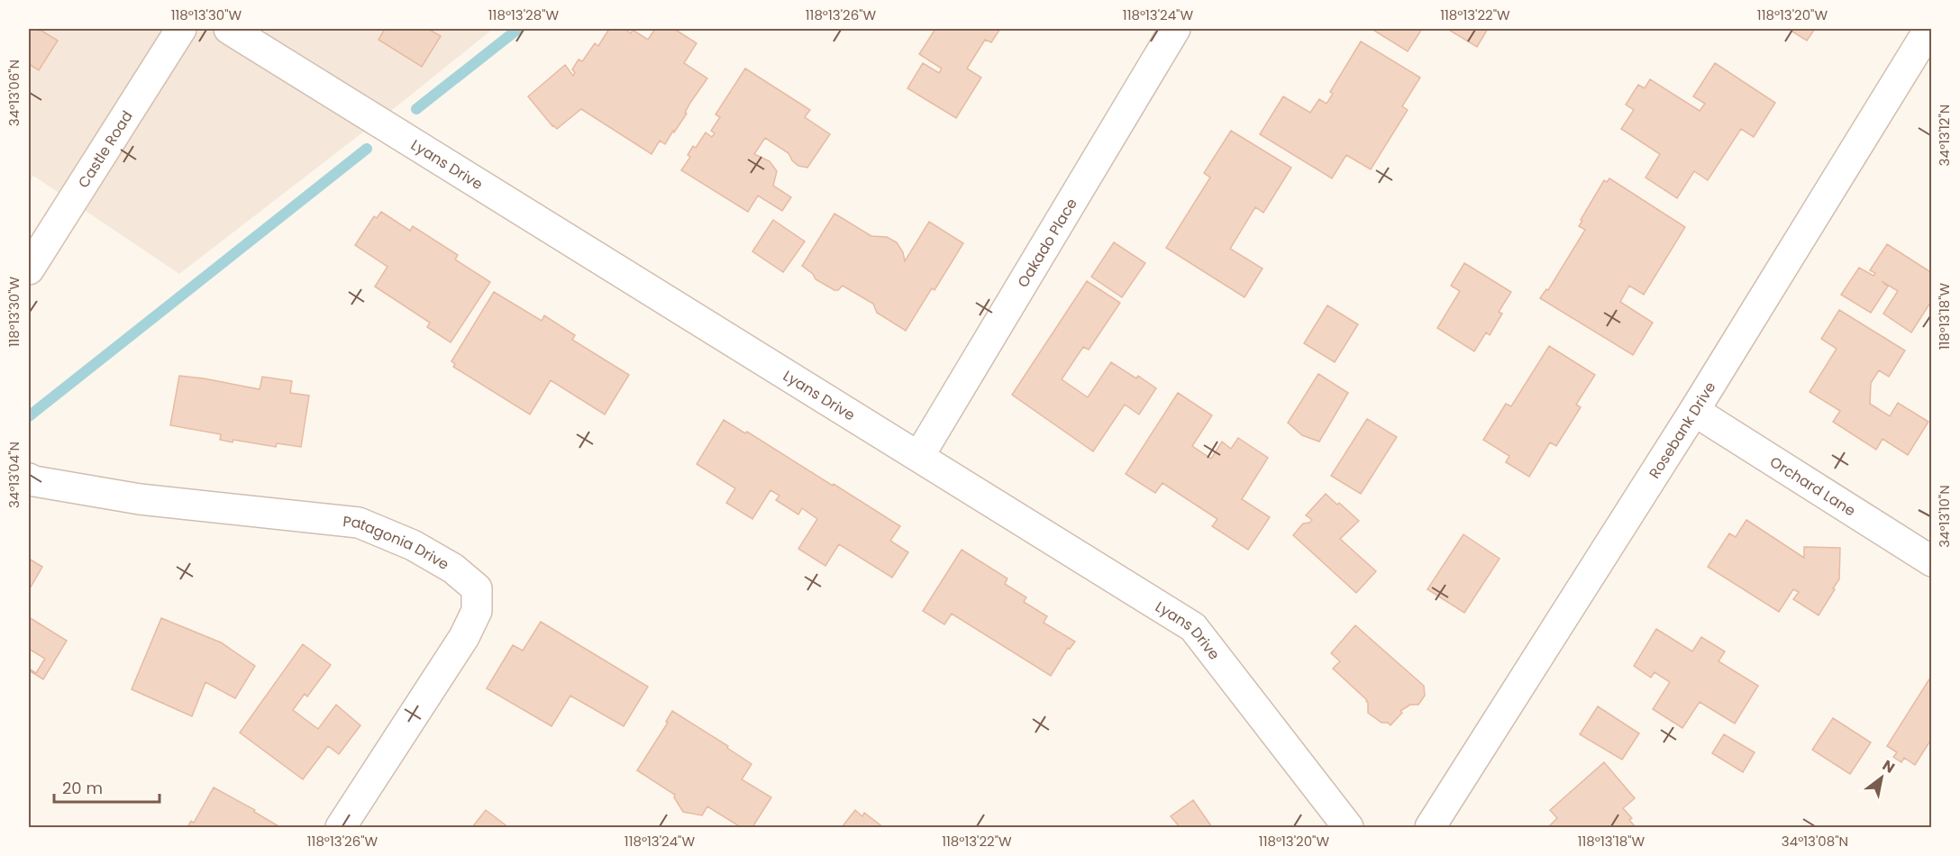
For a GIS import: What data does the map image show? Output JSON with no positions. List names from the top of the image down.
{
  "streets": {
    "street": [
      "Castle Road",
      "Lyans Drive",
      "Oakado Place",
      "Rosebank Drive",
      "Orchard Lane",
      "Patagonia Drive"
    ]
  },
  "crossings": [
    ["Lyans Drive", "Oakado Place"],
    ["Rosebank Drive", "Orchard Lane"]
  ],
  "scale_bar": "20 m",
  "north": "top right",
  "coordinates": [
    "118°13'30\"W",
    "118°13'28\"W",
    "118°13'26\"W",
    "118°13'24\"W",
    "118°13'22\"W",
    "118°13'20\"W",
    "34°13'06\"N",
    "34°13'12\"N",
    "118°13'18\"W",
    "34°13'04\"N",
    "34°13'10\"N",
    "34°13'08\"N"
  ]
}
